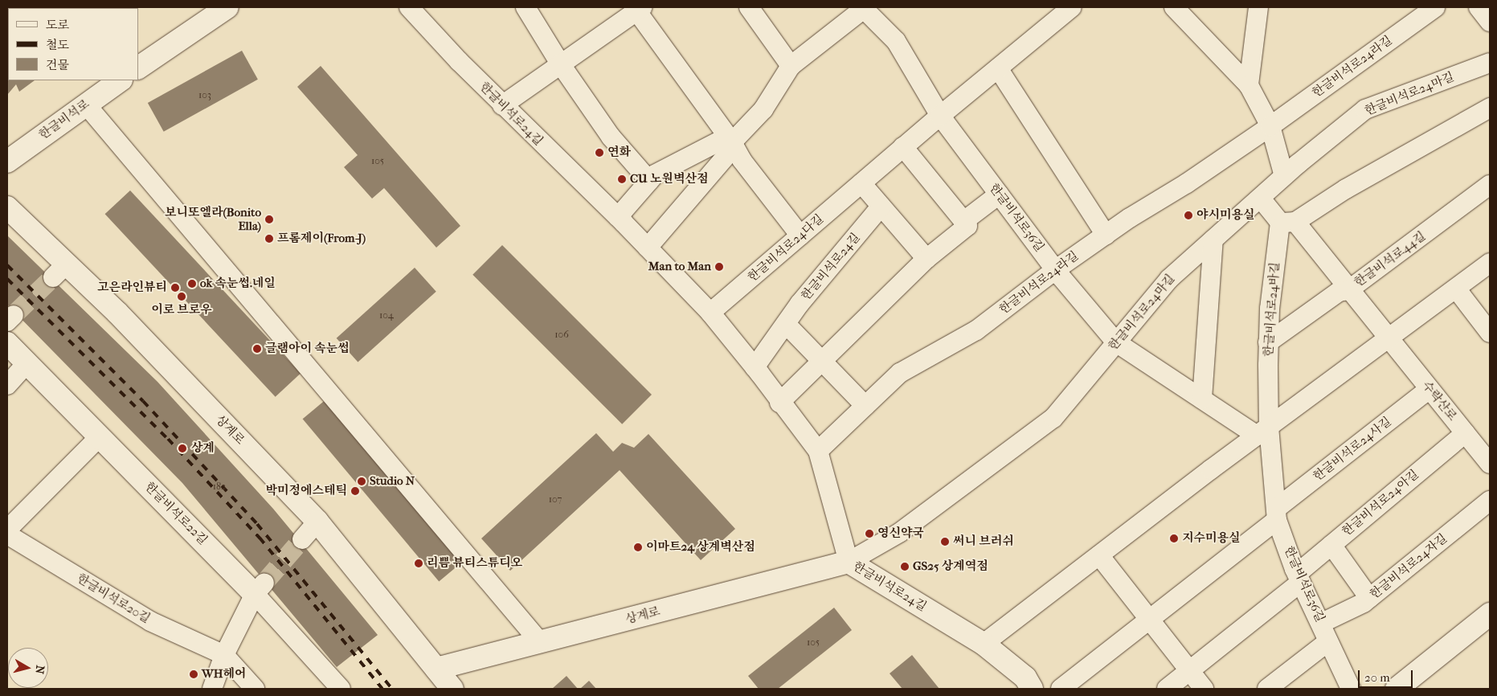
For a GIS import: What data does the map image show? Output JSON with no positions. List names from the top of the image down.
{
  "streets": {
    "street": [
      "한글비석로24라길",
      "한글비석로24마길",
      "한글비석로24길",
      "한글비석로",
      "한글비석로36길",
      "한글비석로24다길",
      "한글비석로44길",
      "한글비석로24바길",
      "수락산로",
      "상계로",
      "한글비석로24사길",
      "한글비석로24아길",
      "한글비석로22길",
      "한글비석로24자길",
      "한글비석로20길"
    ]
  },
  "crossings": [
    ["한글비석로24라길", "한글비석로24길"],
    ["한글비석로24라길", "한글비석로36길"],
    ["한글비석로24마길", "한글비석로24길"],
    ["한글비석로24마길", "한글비석로36길"],
    ["한글비석로24마길", "상계로"],
    ["한글비석로24길", "한글비석로24다길"],
    ["한글비석로24길", "상계로"],
    ["한글비석로36길", "한글비석로24다길"],
    ["한글비석로36길", "한글비석로24바길"],
    ["한글비석로36길", "한글비석로24사길"],
    ["한글비석로36길", "한글비석로24아길"],
    ["한글비석로36길", "한글비석로24자길"],
    ["한글비석로44길", "한글비석로24바길"],
    ["수락산로", "한글비석로24사길"],
    ["수락산로", "한글비석로24아길"]
  ],
  "places": [
    "연화",
    "CU 노원벽산점",
    "야시미용실",
    "보니또엘라(Bonito Ella)",
    "프롬제이(From-J)",
    "Man to Man",
    "ok 속눈썹.네일",
    "고은라인뷰티",
    "이로 브로우",
    "글램아이 속눈썹",
    "상계",
    "Studio N",
    "박미정에스테틱",
    "영신약국",
    "지수미용실",
    "써니 브러쉬",
    "이마트24 상계벽산점",
    "리쁨 뷰티스튜디오",
    "GS25 상계역점",
    "WH헤어"
  ],
  "house_numbers": [
    "103",
    "105",
    "104",
    "106",
    "182",
    "107",
    "105"
  ],
  "legend": ["도로", "철도", "건물"],
  "scale_bar": "20 m",
  "north": "right"
}
